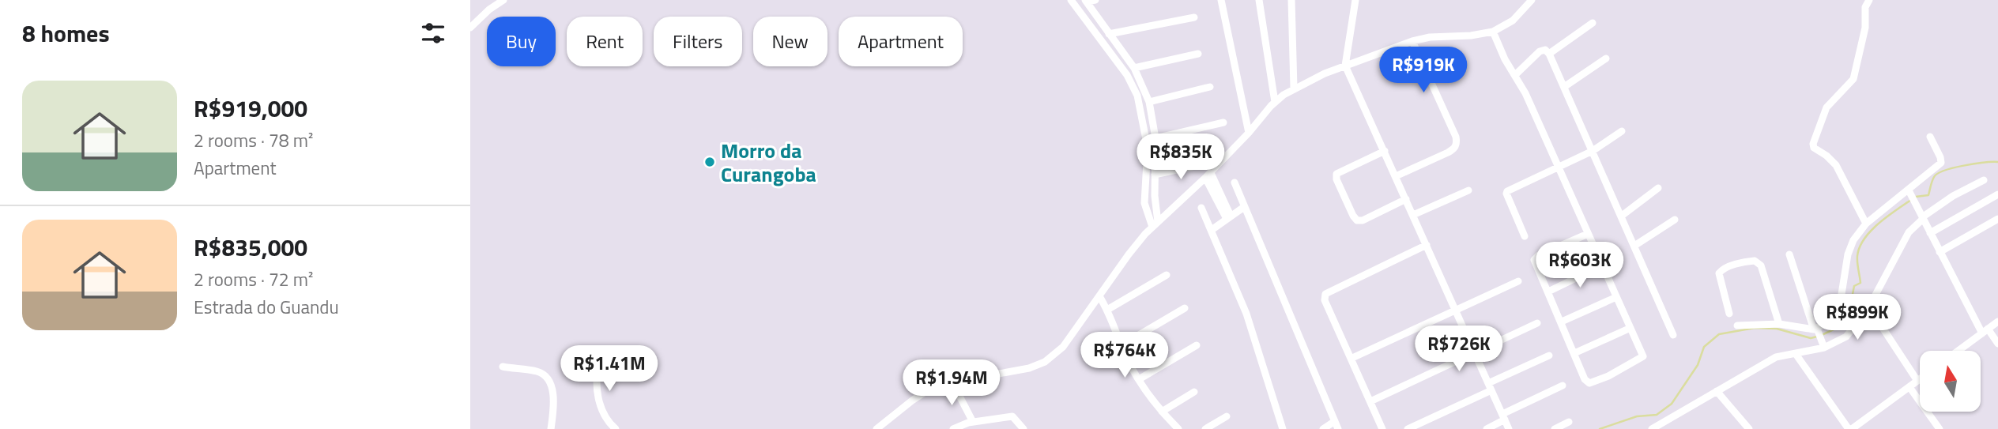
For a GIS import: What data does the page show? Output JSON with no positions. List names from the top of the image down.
{
  "places": ["Morro da Curangoba"],
  "north": "top",
  "page": {
    "heading": "8 homes",
    "chip": [
      "Buy",
      "Rent",
      "Filters",
      "New",
      "Apartment"
    ],
    "price": [
      "R$919K",
      "R$835K",
      "R$603K",
      "R$899K",
      "R$726K",
      "R$764K",
      "R$1.41M",
      "R$1.94M"
    ],
    "list": [
      {
        "name": "R$919,000",
        "note": "2 rooms · 78 m² · Apartment"
      },
      {
        "name": "R$835,000",
        "note": "2 rooms · 72 m² · Estrada do Guandu"
      }
    ]
  }
}
